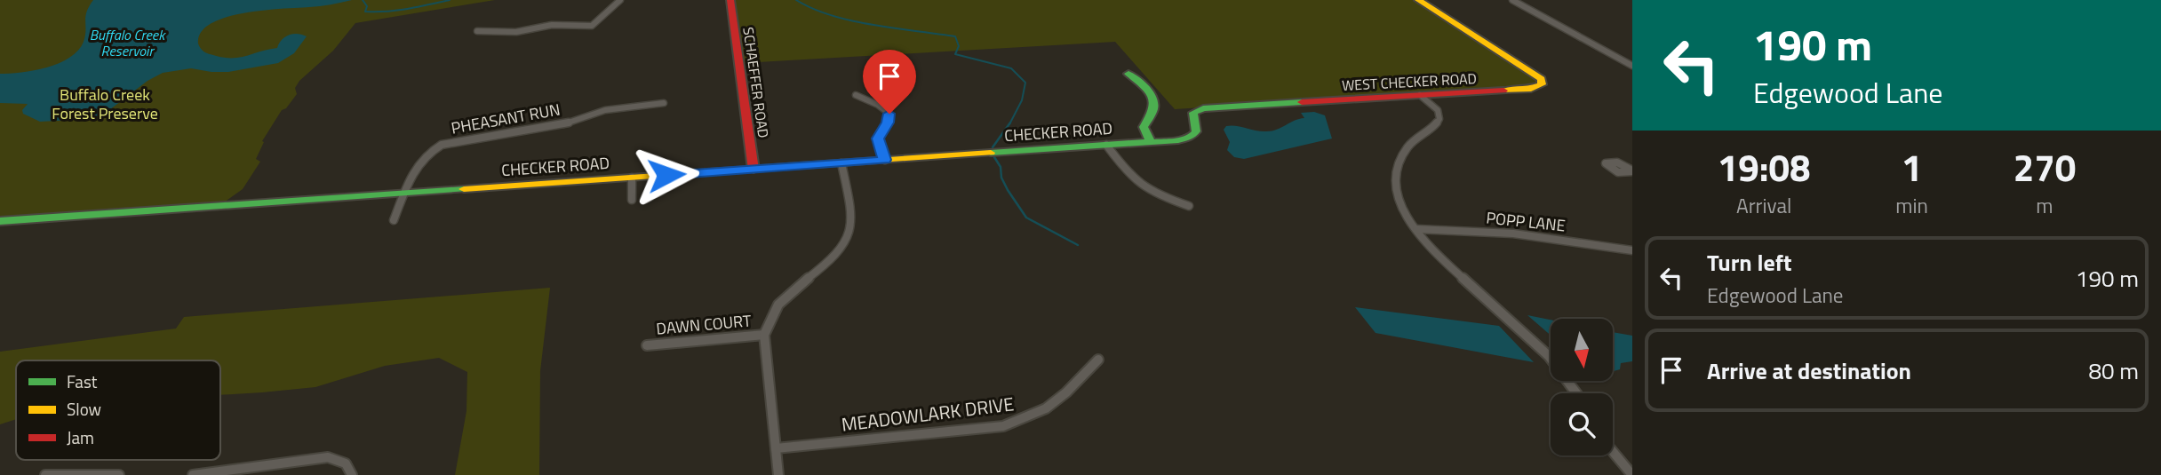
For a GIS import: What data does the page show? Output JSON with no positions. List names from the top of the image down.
{
  "streets": {
    "street": [
      "WEST CHECKER ROAD",
      "SCHAEFFER ROAD",
      "PHEASANT RUN",
      "CHECKER ROAD",
      "POPP LANE",
      "DAWN COURT",
      "MEADOWLARK DRIVE"
    ]
  },
  "crossings": [
    ["WEST CHECKER ROAD", "CHECKER ROAD"],
    ["SCHAEFFER ROAD", "CHECKER ROAD"],
    ["PHEASANT RUN", "CHECKER ROAD"]
  ],
  "water": ["Buffalo Creek Reservoir"],
  "parks": ["Buffalo Creek Forest Preserve"],
  "legend": ["Fast", "Slow", "Jam"],
  "north": "bottom",
  "page": {
    "turn": ["190 m", "Edgewood Lane"],
    "eta": [
      "19:08",
      "Arrival",
      "1",
      "min",
      "270",
      "m"
    ],
    "list": [
      {
        "name": "Turn left",
        "note": "Edgewood Lane",
        "value": "190 m"
      },
      {
        "name": "Arrive at destination",
        "value": "80 m"
      }
    ]
  }
}
